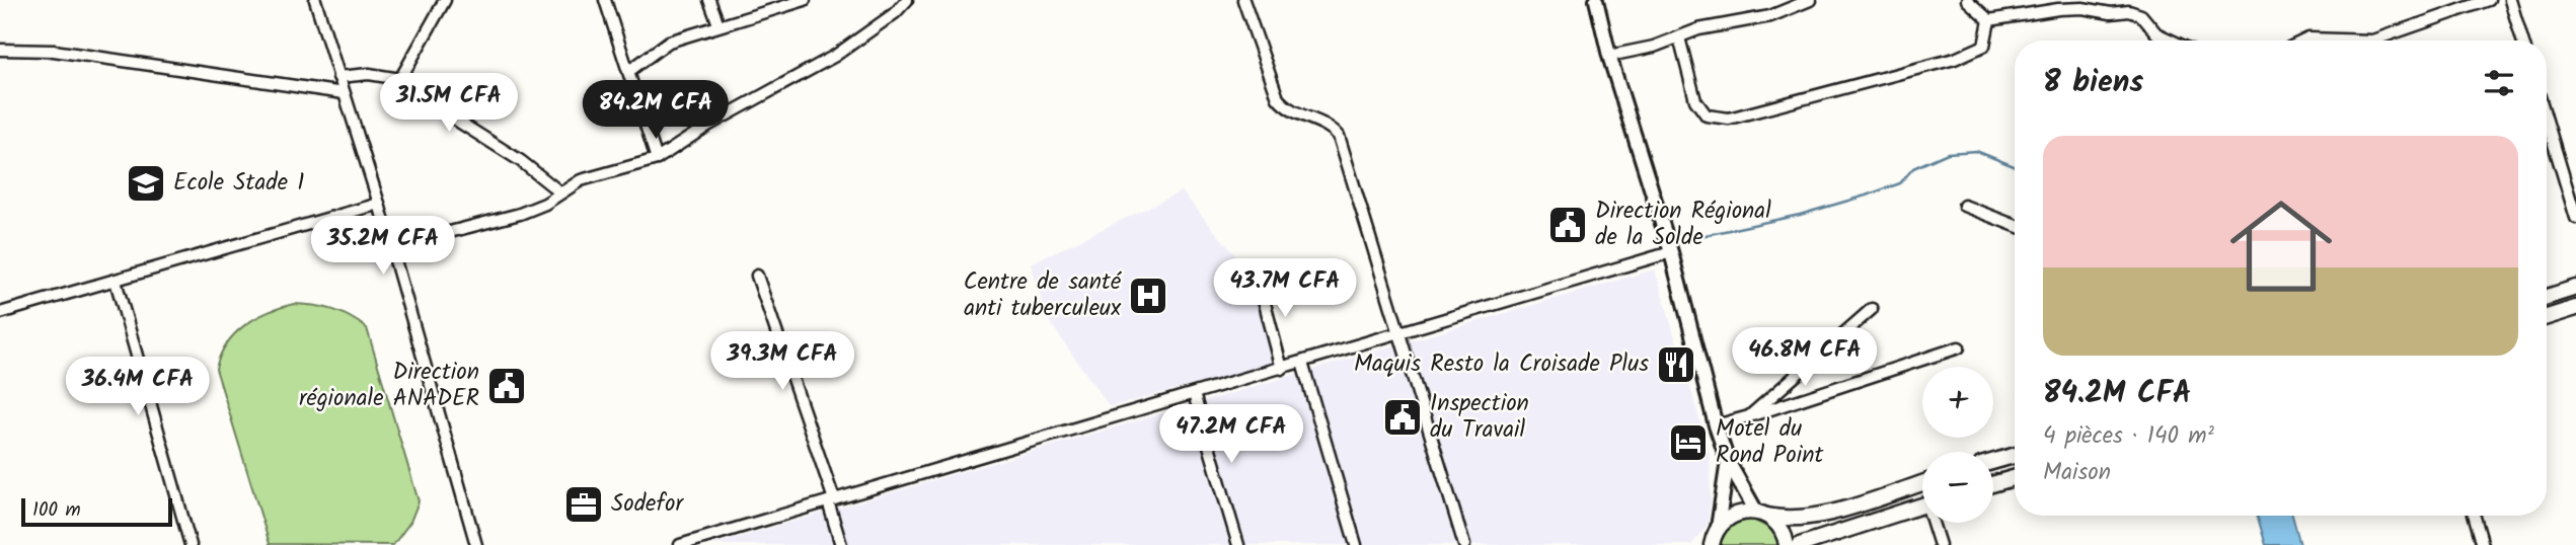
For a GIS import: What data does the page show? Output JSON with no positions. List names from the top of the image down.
{
  "places": {
    "school or university": ["Ecole Stade 1"],
    "public building": ["Direction Régional de la Solde", "Direction régionale ANADER", "Inspection du Travail"],
    "hospital": ["Centre de santé anti tuberculeux"],
    "restaurant": ["Maquis Resto la Croisade Plus"],
    "hotel": ["Motel du Rond Point"],
    "office": ["Sodefor"]
  },
  "scale_bar": "100 m",
  "page": {
    "heading": "8 biens",
    "price": [
      "31.5M CFA",
      "84.2M CFA",
      "35.2M CFA",
      "43.7M CFA",
      "46.8M CFA",
      "39.3M CFA",
      "36.4M CFA",
      "47.2M CFA"
    ],
    "list": [
      {
        "name": "84.2M CFA",
        "note": "4 pièces · 140 m² · Maison"
      }
    ],
    "map_buttons": ["+", "−"],
    "scale": "100 m"
  }
}
